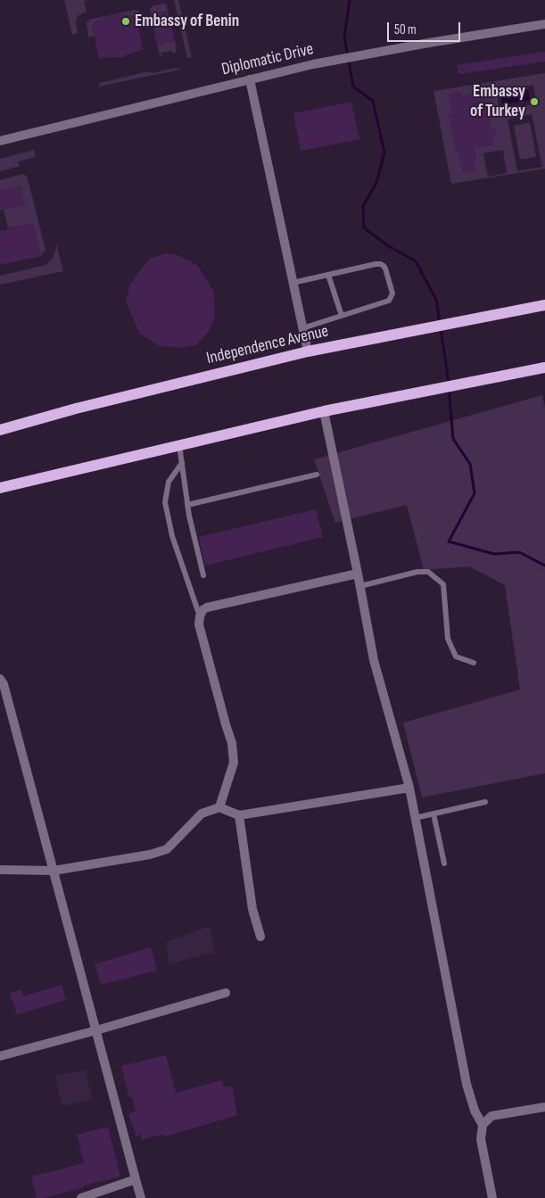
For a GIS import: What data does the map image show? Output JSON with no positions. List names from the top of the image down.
{
  "streets": {
    "main road": ["Independence Avenue"],
    "street": ["Diplomatic Drive"]
  },
  "places": ["Embassy of Benin", "Embassy of Turkey"],
  "scale_bar": "50 m"
}
